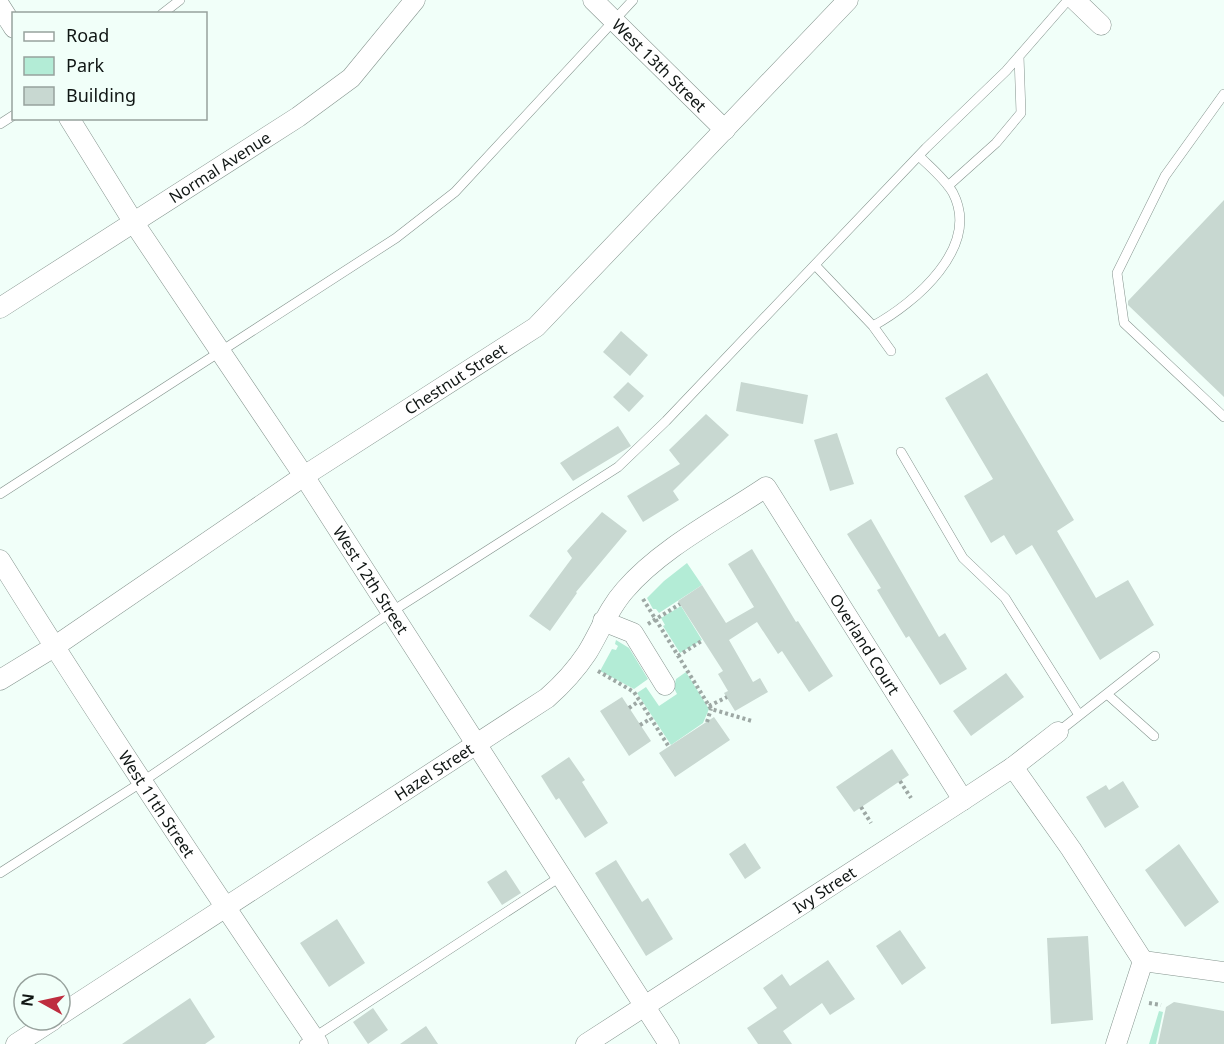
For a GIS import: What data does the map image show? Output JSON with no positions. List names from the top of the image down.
{
  "streets": {
    "street": [
      "West 13th Street",
      "Normal Avenue",
      "Chestnut Street",
      "West 12th Street",
      "Overland Court",
      "Hazel Street",
      "West 11th Street",
      "Ivy Street"
    ]
  },
  "crossings": [
    ["West 13th Street", "Chestnut Street"],
    ["Normal Avenue", "West 12th Street"],
    ["Chestnut Street", "West 12th Street"],
    ["Chestnut Street", "West 11th Street"],
    ["West 12th Street", "Hazel Street"],
    ["West 12th Street", "Ivy Street"],
    ["Overland Court", "Hazel Street"],
    ["Overland Court", "Ivy Street"],
    ["Hazel Street", "West 11th Street"]
  ],
  "legend": ["Road", "Park", "Building"],
  "north": "left"
}
